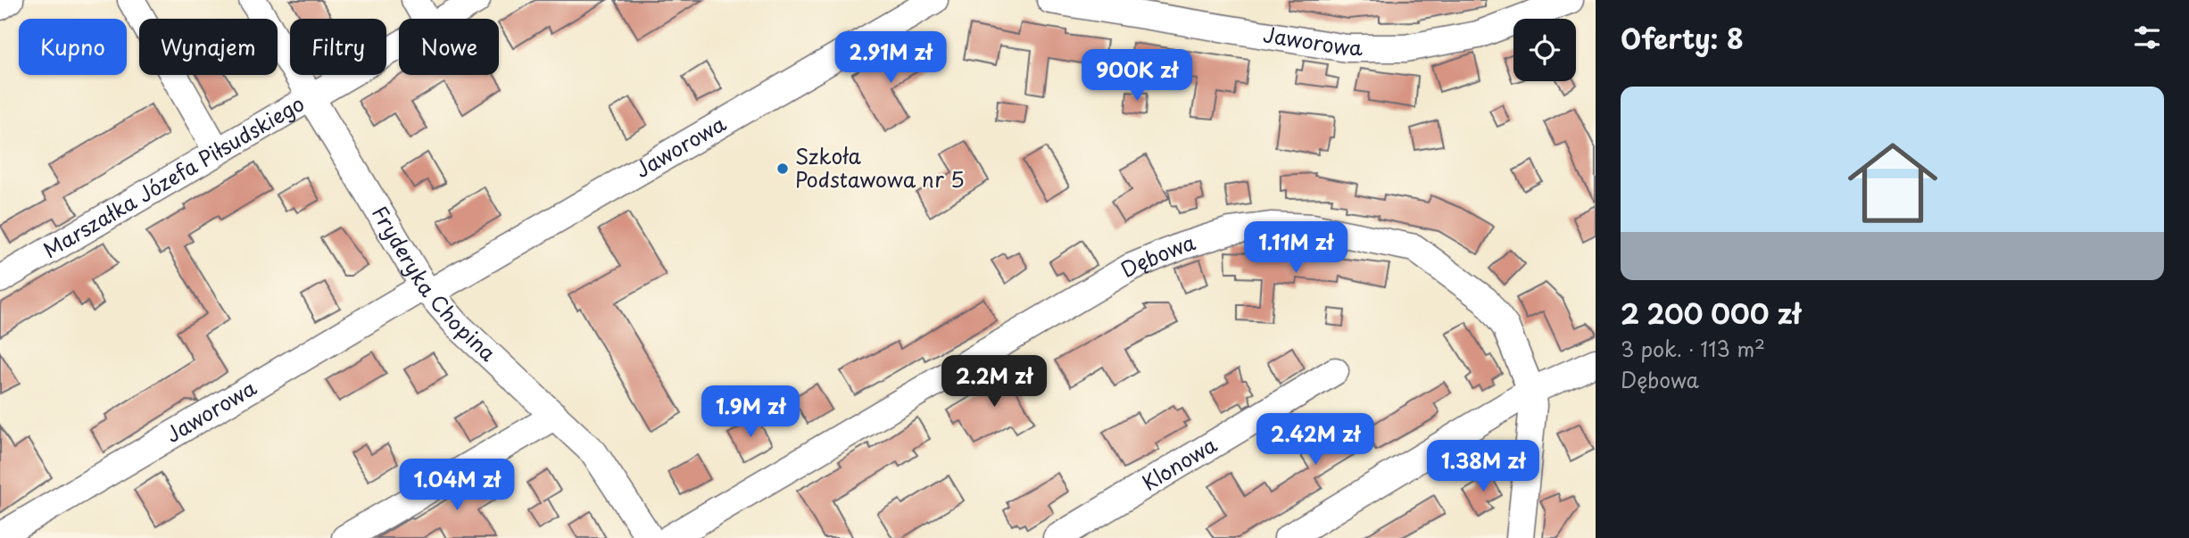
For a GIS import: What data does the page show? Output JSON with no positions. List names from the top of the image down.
{
  "streets": {
    "street": [
      "Jaworowa",
      "Marszałka Józefa Piłsudskiego",
      "Dębowa",
      "Fryderyka Chopina",
      "Klonowa"
    ]
  },
  "crossings": [
    ["Jaworowa", "Fryderyka Chopina"],
    ["Marszałka Józefa Piłsudskiego", "Fryderyka Chopina"]
  ],
  "places": ["Szkoła Podstawowa nr 5"],
  "page": {
    "heading": "Oferty: 8",
    "chip": [
      "Kupno",
      "Wynajem",
      "Filtry",
      "Nowe"
    ],
    "price": [
      "2.91M zł",
      "900K zł",
      "1.11M zł",
      "2.2M zł",
      "1.9M zł",
      "2.42M zł",
      "1.38M zł",
      "1.04M zł"
    ],
    "list": [
      {
        "name": "2 200 000 zł",
        "note": "3 pok. · 113 m² · Dębowa"
      }
    ]
  }
}
